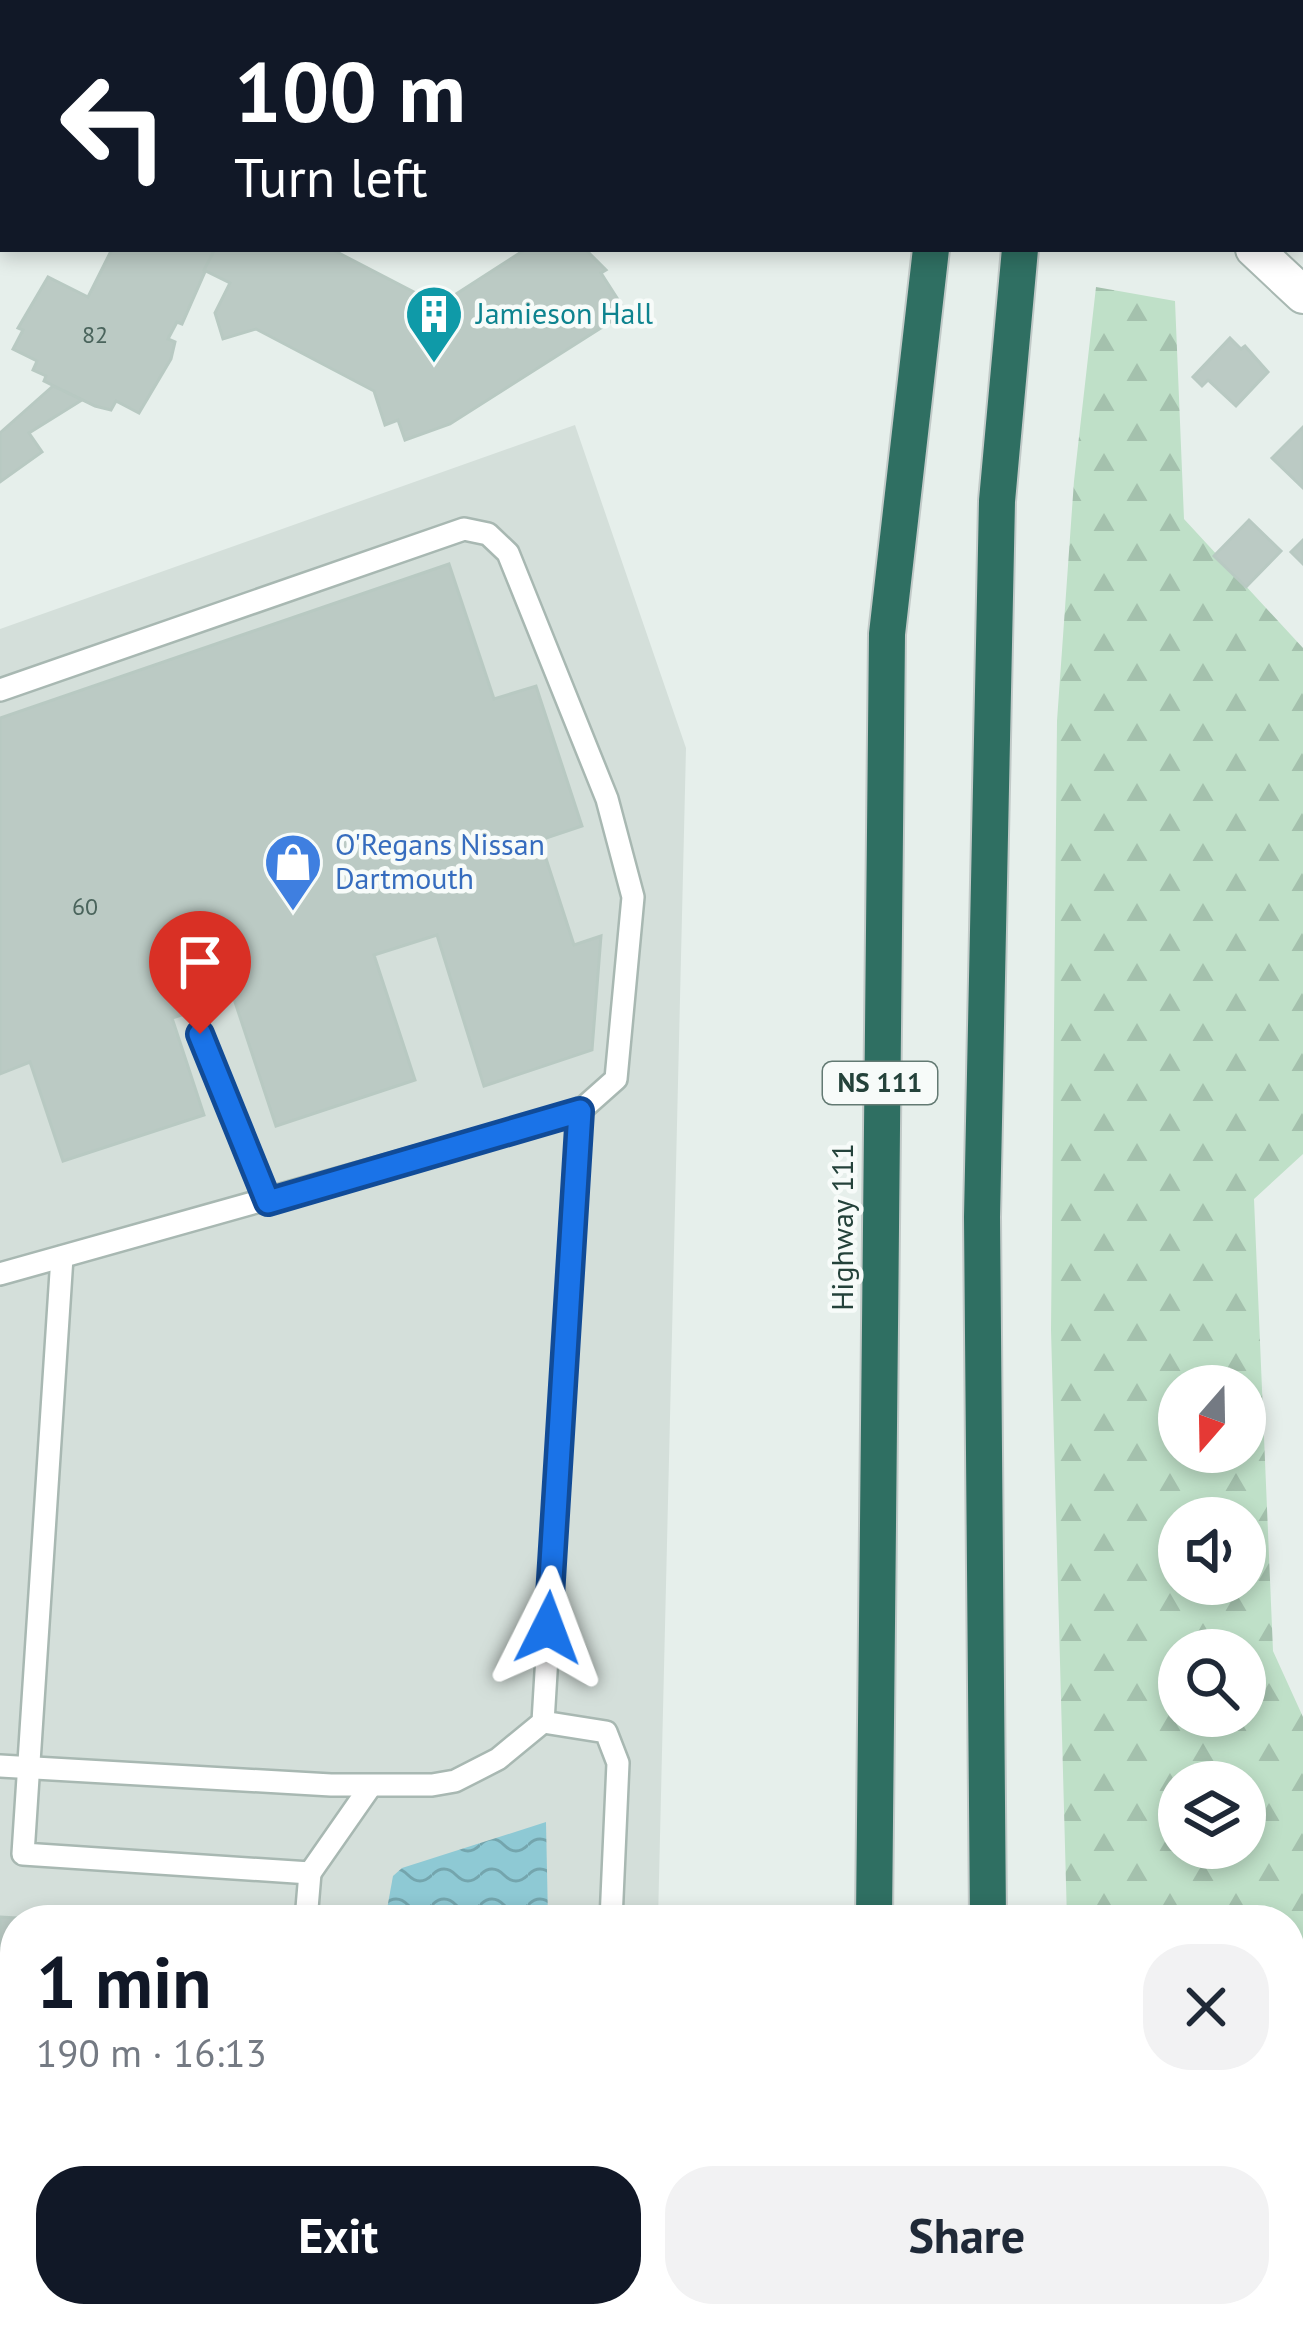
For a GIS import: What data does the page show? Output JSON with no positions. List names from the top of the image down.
{
  "streets": {
    "highway": ["NS 111", "Highway 111"]
  },
  "places": {
    "building": ["Jamieson Hall"],
    "shop": ["O'Regans Nissan Dartmouth"]
  },
  "house_numbers": ["82", "60"],
  "north": "bottom",
  "page": {
    "turn": ["100 m", "Turn left"],
    "heading": ["1 min", "190 m · 16:13"],
    "buttons": ["Exit", "Share"]
  }
}
